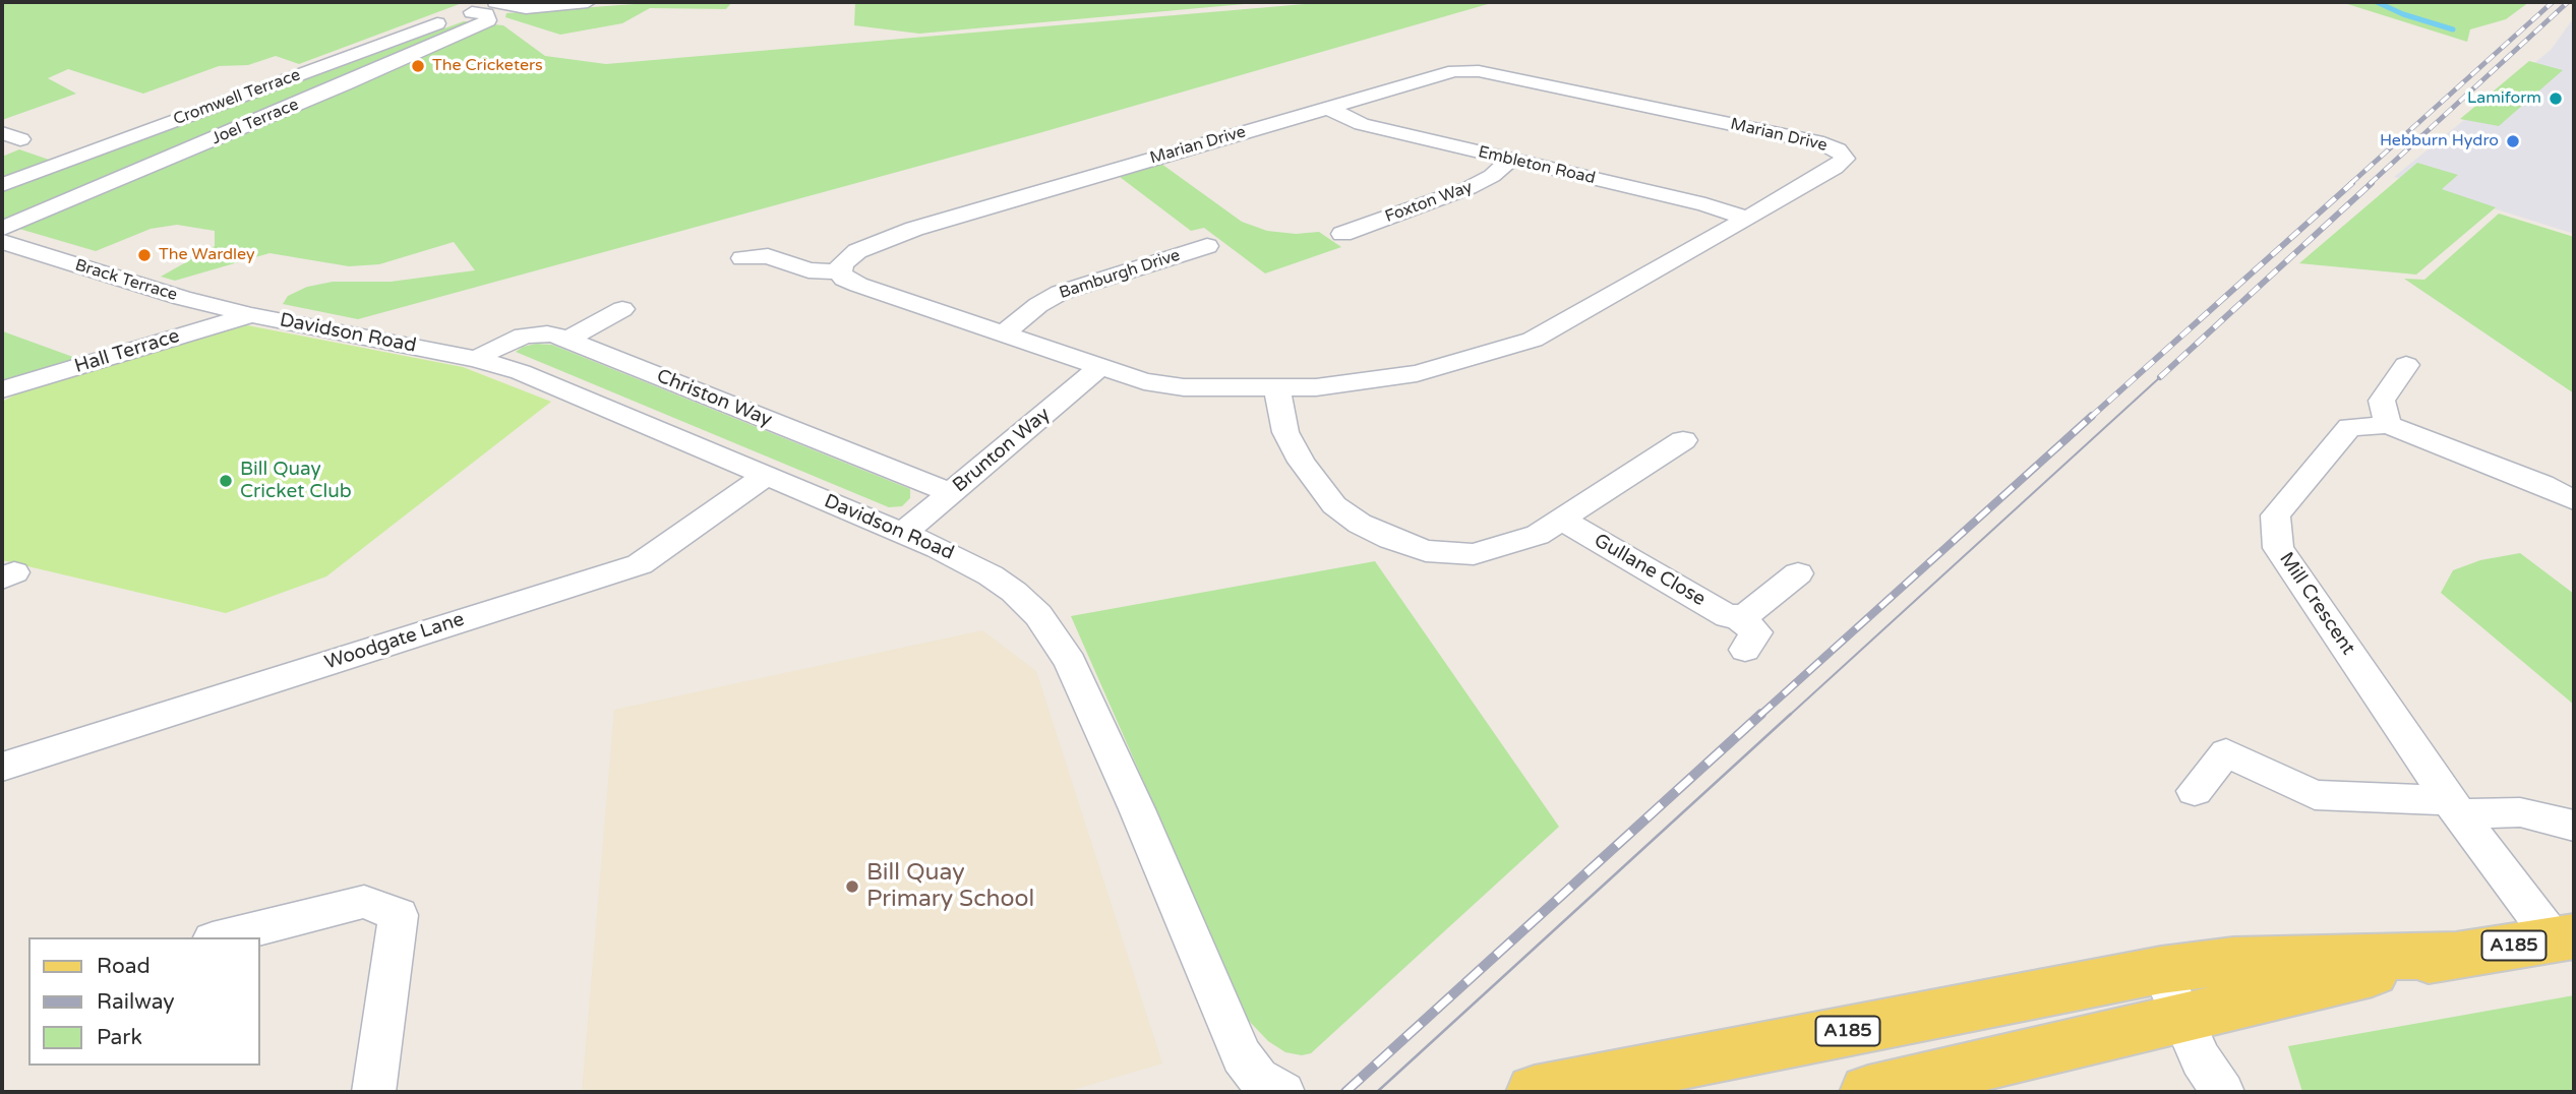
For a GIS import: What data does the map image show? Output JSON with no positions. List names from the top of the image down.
{
  "streets": {
    "main road": ["A185"],
    "street": [
      "Cromwell Terrace",
      "Joel Terrace",
      "Marian Drive",
      "Embleton Road",
      "Foxton Way",
      "Bamburgh Drive",
      "Brack Terrace",
      "Davidson Road",
      "Hall Terrace",
      "Christon Way",
      "Brunton Way",
      "Gullane Close",
      "Mill Crescent",
      "Woodgate Lane"
    ]
  },
  "crossings": [
    ["Cromwell Terrace", "Joel Terrace"],
    ["Marian Drive", "Embleton Road"],
    ["Marian Drive", "Bamburgh Drive"],
    ["Marian Drive", "Brunton Way"],
    ["Embleton Road", "Foxton Way"],
    ["Brack Terrace", "Davidson Road"],
    ["Brack Terrace", "Hall Terrace"],
    ["Davidson Road", "Hall Terrace"],
    ["Davidson Road", "Christon Way"],
    ["Davidson Road", "Brunton Way"],
    ["Davidson Road", "Woodgate Lane"],
    ["Christon Way", "Brunton Way"],
    ["Mill Crescent", "A185"]
  ],
  "places": [
    "The Cricketers",
    "Lamiform",
    "Hebburn Hydro",
    "The Wardley",
    "Bill Quay Cricket Club",
    "Bill Quay Primary School"
  ],
  "legend": ["Road", "Railway", "Park"]
}
